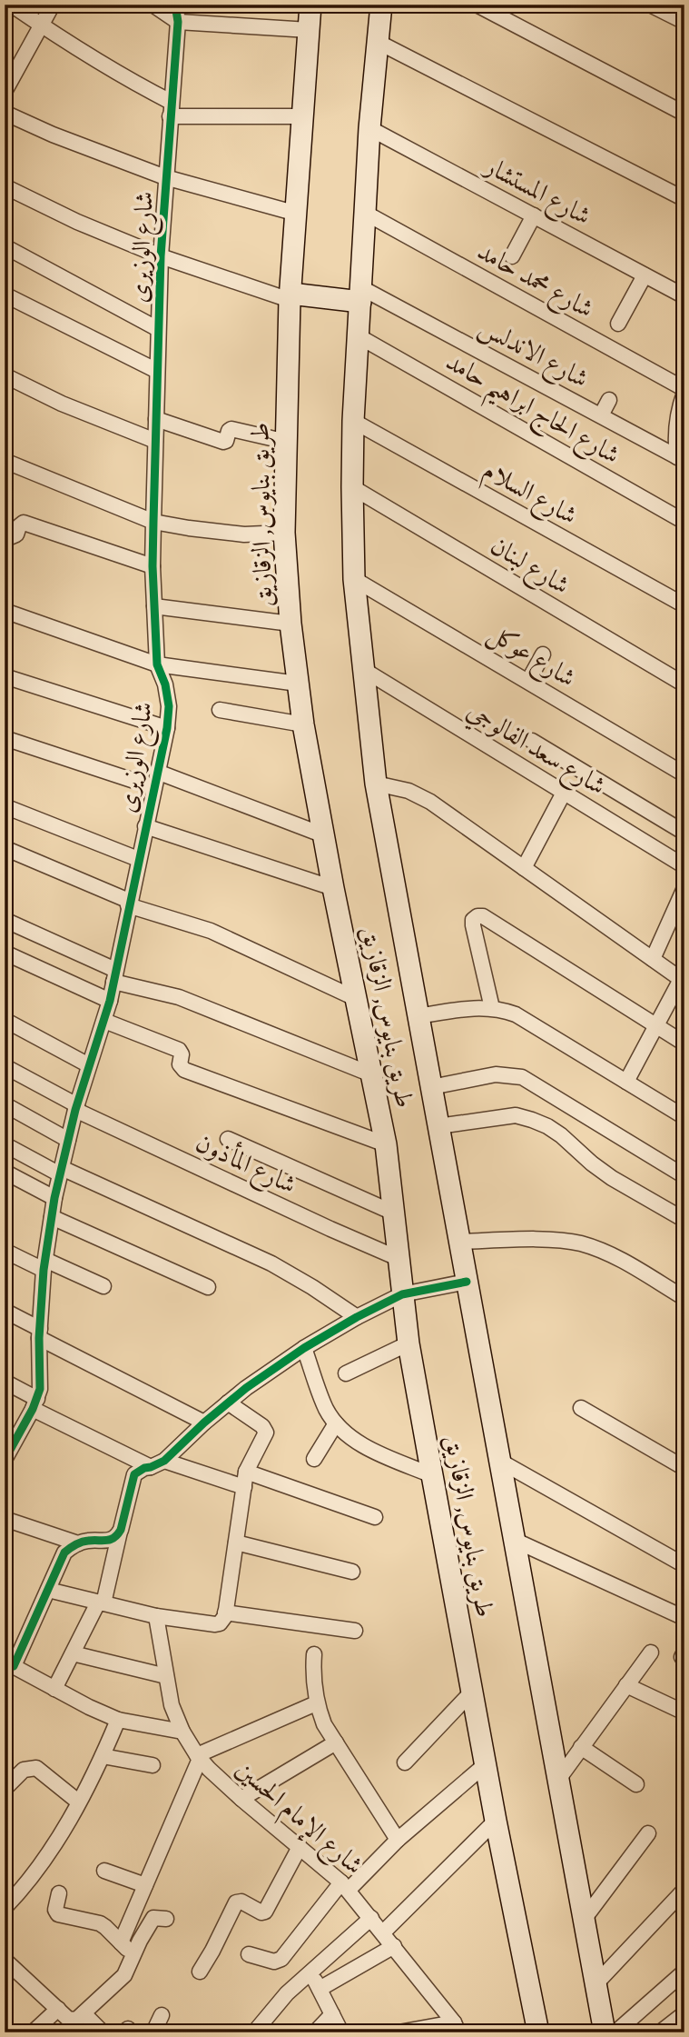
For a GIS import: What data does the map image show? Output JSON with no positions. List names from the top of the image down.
{
  "streets": {
    "main road": ["طريق بنايوس, الزقازيق"],
    "street": [
      "شارع المستشار",
      "شارع الوزيرى",
      "شارع محمد حامد",
      "شارع الاندلس",
      "شارع الحاج ابراهيم حامد",
      "شارع السلام",
      "شارع لبنان",
      "شارع عوكل",
      "شارع سعد الفالوجي",
      "شارع المأذون",
      "شارع الإمام الحسين"
    ]
  },
  "crossings": [
    ["شارع المستشار", "طريق بنايوس, الزقازيق"],
    ["شارع الوزيرى", "شارع المأذون"],
    ["شارع محمد حامد", "طريق بنايوس, الزقازيق"],
    ["شارع الاندلس", "طريق بنايوس, الزقازيق"],
    ["شارع الحاج ابراهيم حامد", "طريق بنايوس, الزقازيق"],
    ["شارع السلام", "طريق بنايوس, الزقازيق"],
    ["طريق بنايوس, الزقازيق", "شارع لبنان"],
    ["طريق بنايوس, الزقازيق", "شارع عوكل"],
    ["طريق بنايوس, الزقازيق", "شارع سعد الفالوجي"],
    ["طريق بنايوس, الزقازيق", "شارع المأذون"]
  ]
}
